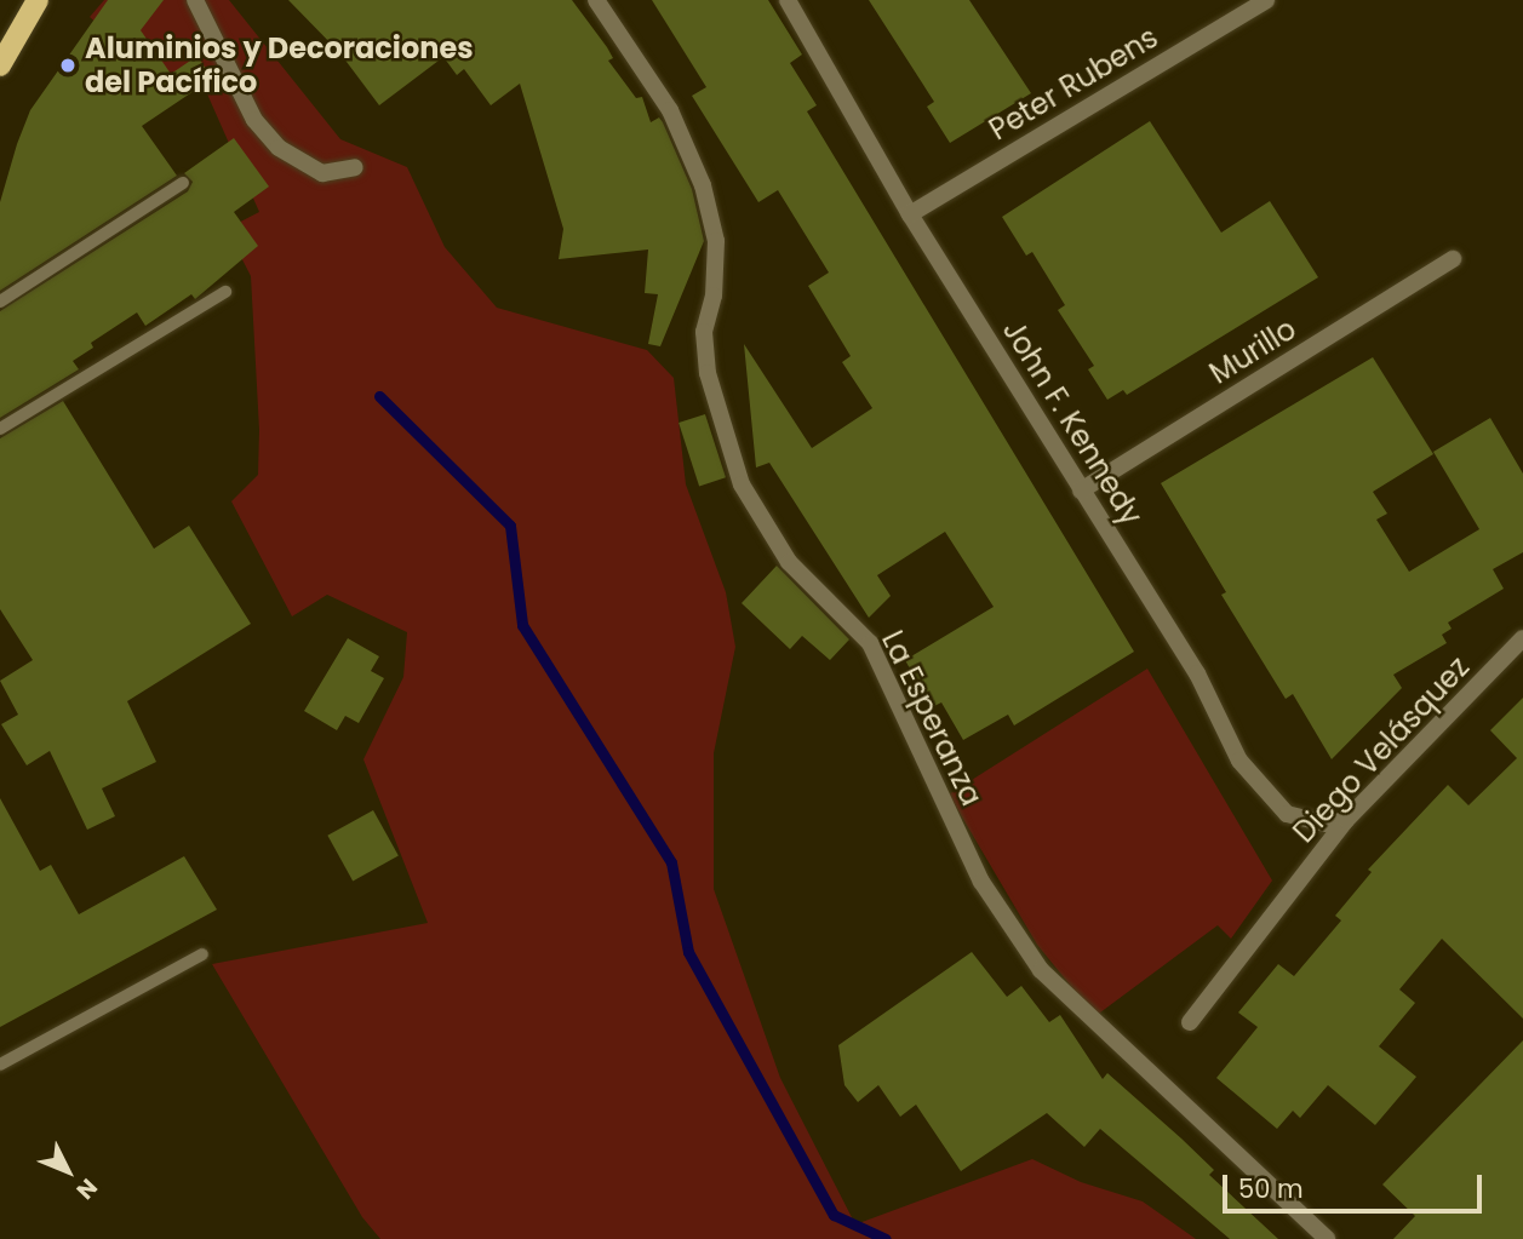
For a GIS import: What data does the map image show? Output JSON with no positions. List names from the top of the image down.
{
  "streets": {
    "street": [
      "Peter Rubens",
      "Murillo",
      "John F. Kennedy",
      "La Esperanza",
      "Diego Velásquez"
    ]
  },
  "crossings": [
    ["Peter Rubens", "John F. Kennedy"],
    ["Murillo", "John F. Kennedy"],
    ["John F. Kennedy", "Diego Velásquez"]
  ],
  "places": ["Aluminios y Decoraciones del Pacífico"],
  "scale_bar": "50 m",
  "north": "bottom right"
}
